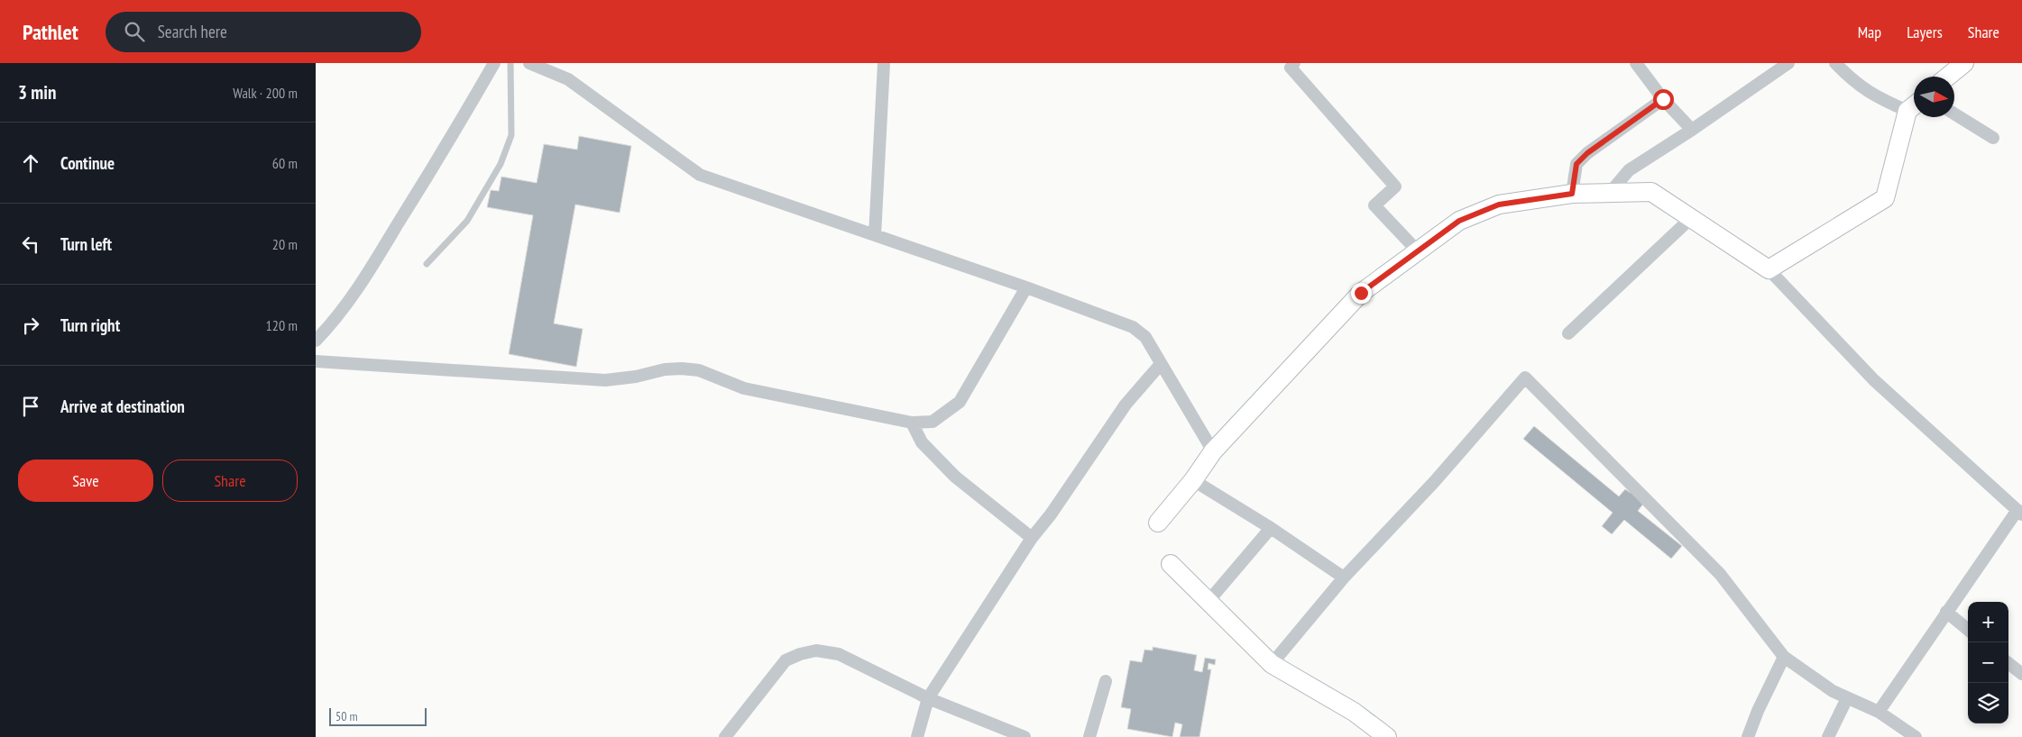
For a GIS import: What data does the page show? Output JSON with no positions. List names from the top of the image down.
{
  "scale_bar": "50 m",
  "north": "right",
  "page": {
    "header": "Pathlet",
    "search": "Search here",
    "nav": ["Map", "Layers", "Share"],
    "heading": ["3 min", "Walk · 200 m"],
    "list": [
      ["Continue", "60 m"],
      ["Turn left", "20 m"],
      ["Turn right", "120 m"],
      "Arrive at destination"
    ],
    "buttons": ["Save", "Share"],
    "map_buttons": ["+", "−"],
    "scale": "50 m"
  }
}
